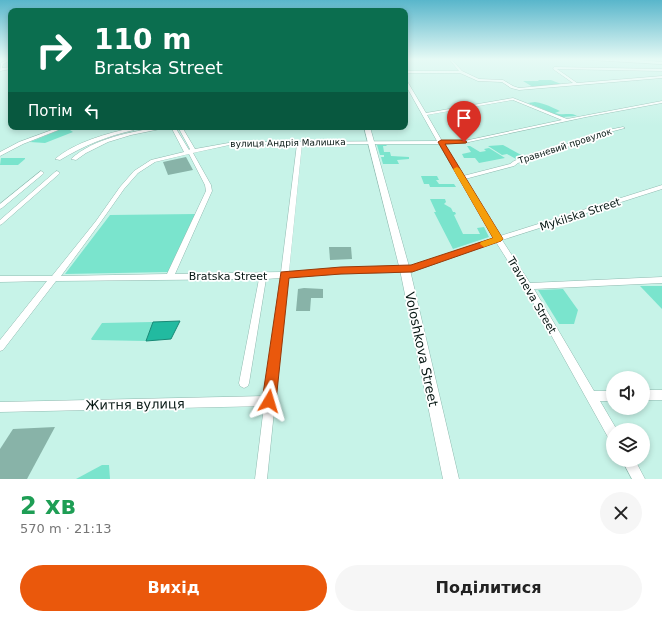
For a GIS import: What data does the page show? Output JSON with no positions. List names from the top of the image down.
{
  "streets": {
    "street": [
      "вулиця Андрія Малишка",
      "Травневий провулок",
      "Mykilska Street",
      "Bratska Street",
      "Travneva Street",
      "Voloshkova Street",
      "Житня вулиця"
    ]
  },
  "crossings": [
    ["вулиця Андрія Малишка", "Bratska Street"],
    ["вулиця Андрія Малишка", "Travneva Street"],
    ["вулиця Андрія Малишка", "Voloshkova Street"],
    ["Травневий провулок", "Travneva Street"],
    ["Mykilska Street", "Bratska Street"],
    ["Mykilska Street", "Travneva Street"],
    ["Bratska Street", "Travneva Street"],
    ["Bratska Street", "Voloshkova Street"]
  ],
  "page": {
    "turn": ["110 m", "Bratska Street"],
    "then": "Потім",
    "heading": ["2 хв", "570 m · 21:13"],
    "buttons": ["Вихід", "Поділитися"]
  }
}
